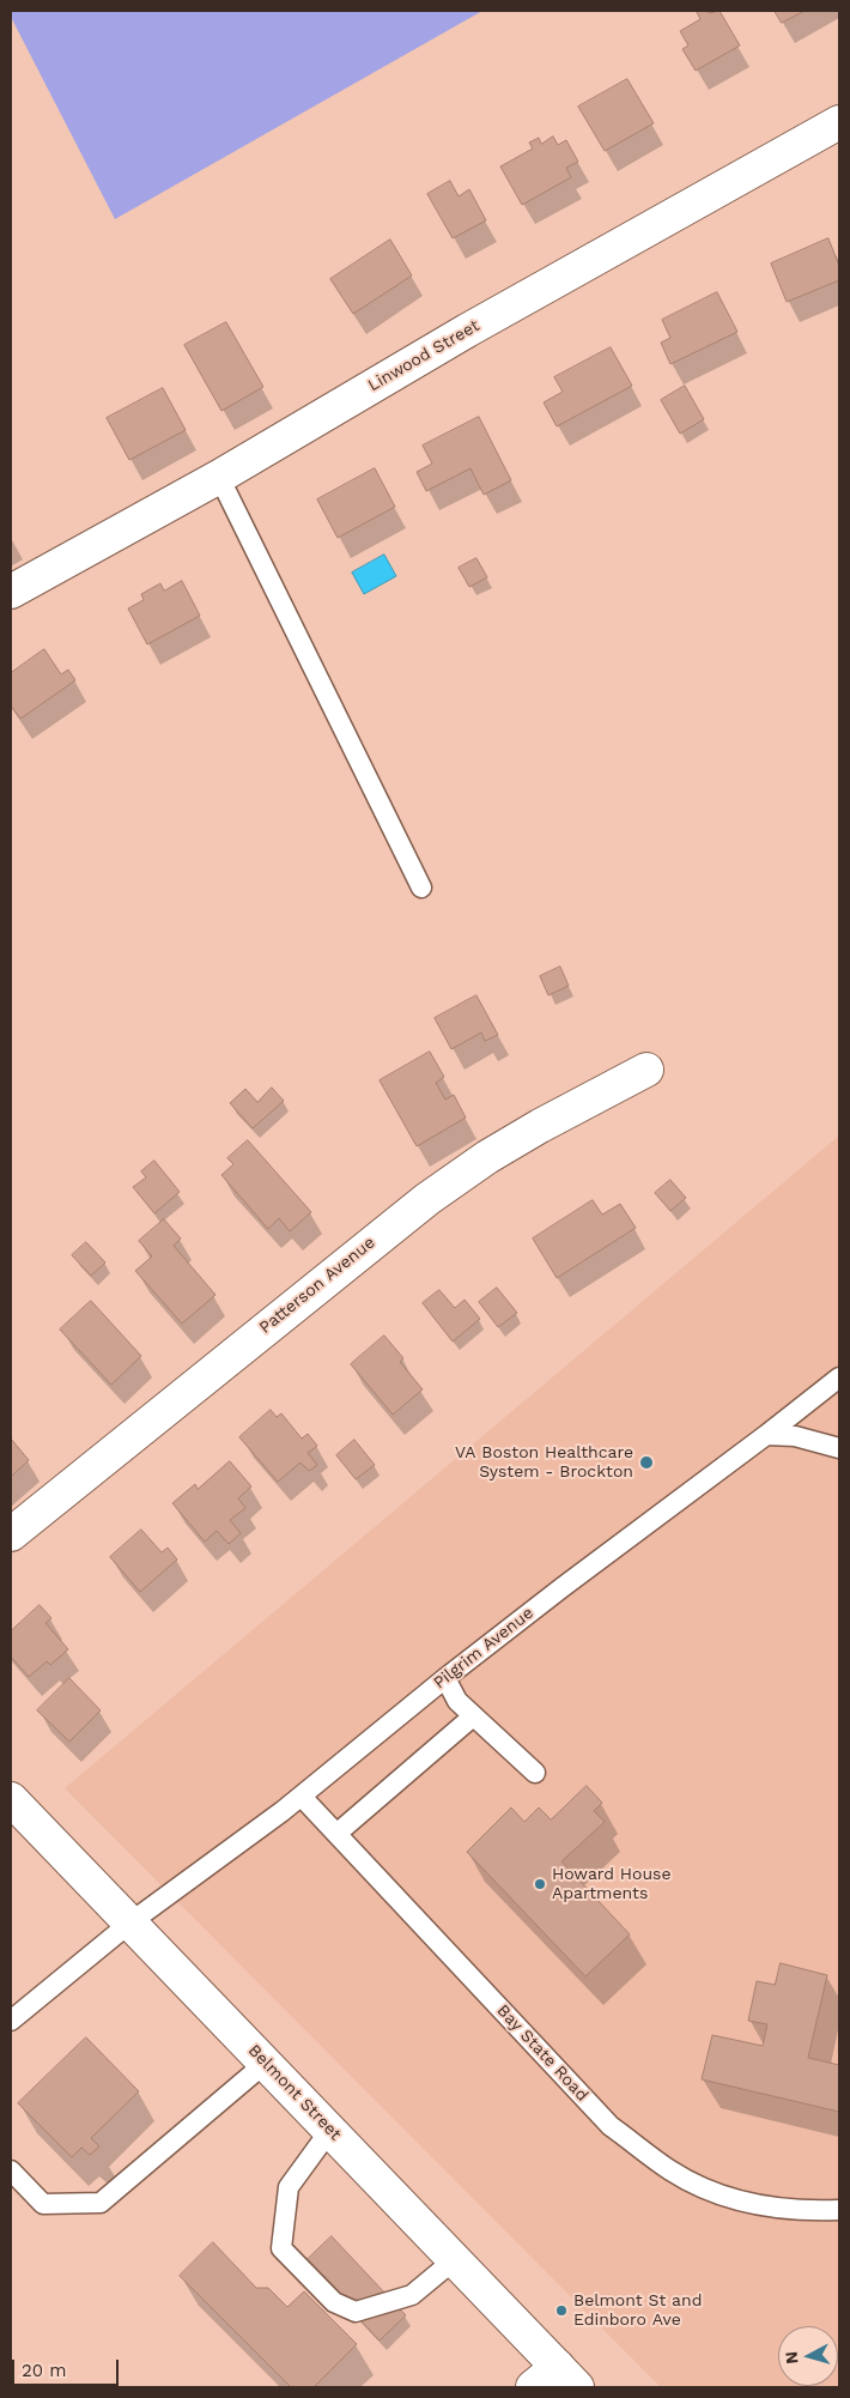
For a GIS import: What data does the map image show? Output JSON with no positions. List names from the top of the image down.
{
  "streets": {
    "street": ["Linwood Street", "Patterson Avenue", "Belmont Street"],
    "lane": ["Pilgrim Avenue", "Bay State Road"]
  },
  "crossings": [
    ["Pilgrim Avenue", "Bay State Road"],
    ["Pilgrim Avenue", "Belmont Street"]
  ],
  "places": ["VA Boston Healthcare System - Brockton", "Howard House Apartments", "Belmont St and Edinboro Ave"],
  "scale_bar": "20 m",
  "north": "left"
}
